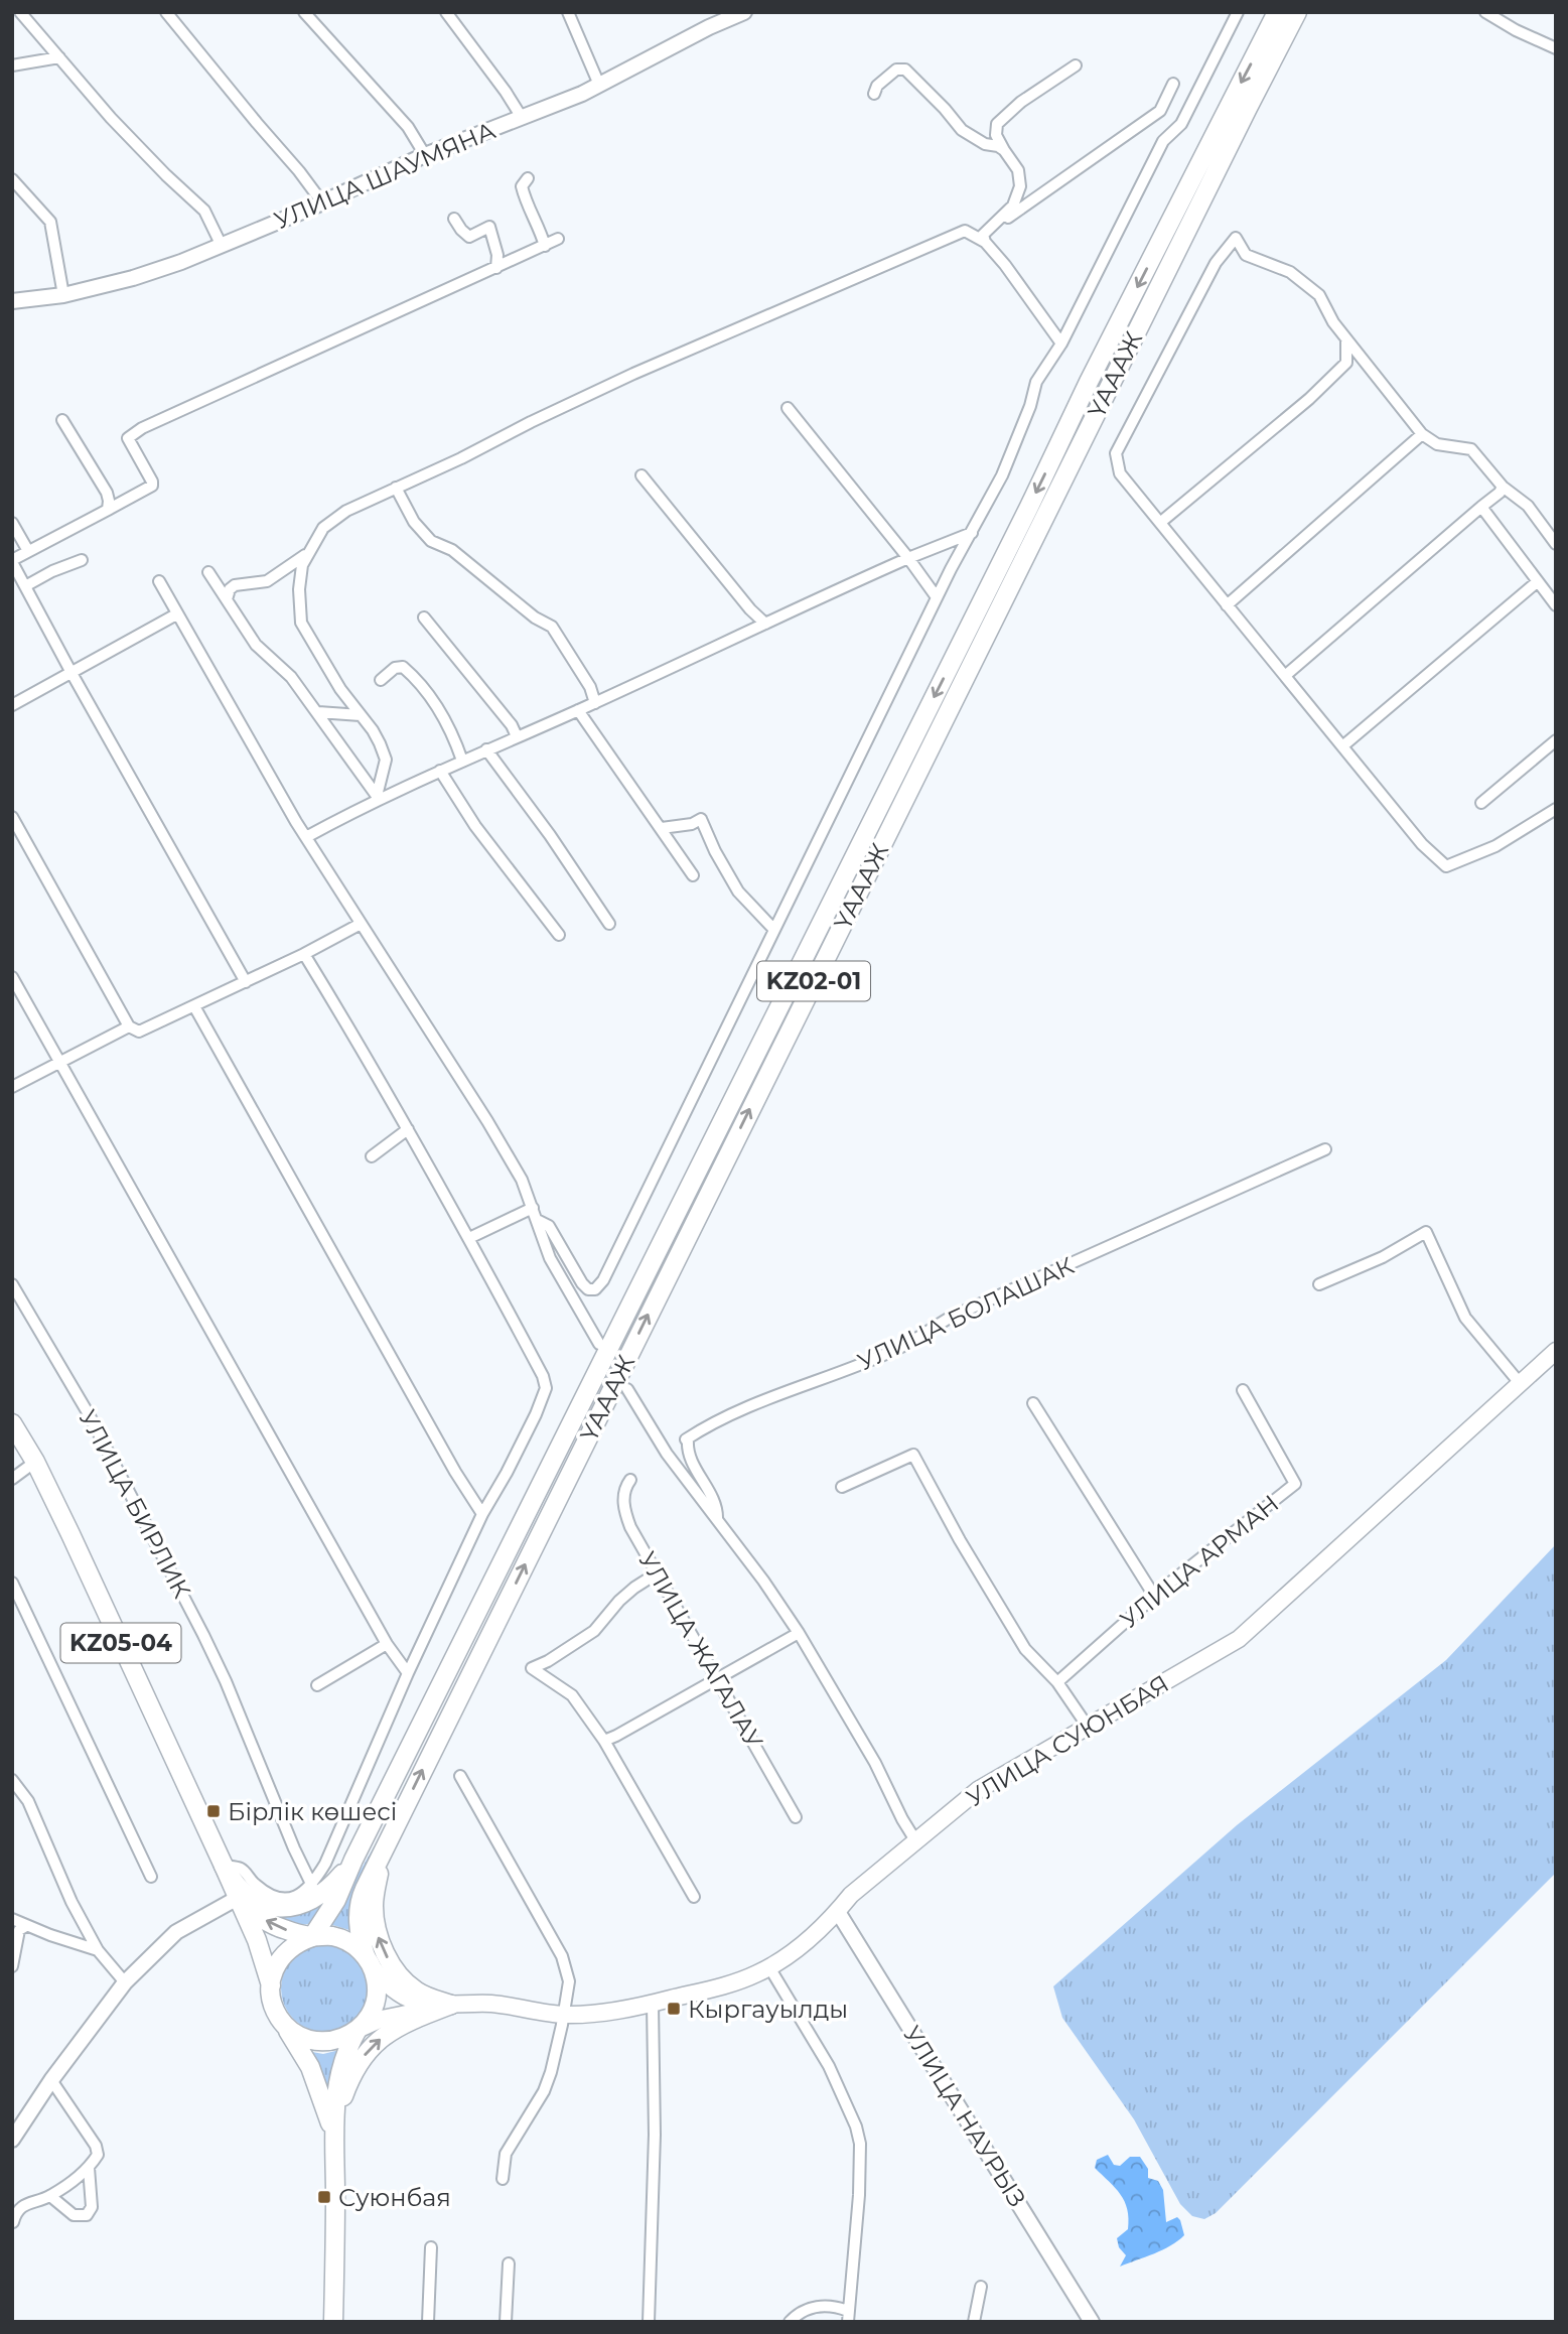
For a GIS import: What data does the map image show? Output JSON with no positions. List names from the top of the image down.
{
  "streets": {
    "main road": [
      "ҮАААЖ",
      "KZ02-01",
      "KZ05-04",
      "УЛИЦА СУЮНБАЯ"
    ],
    "street": [
      "УЛИЦА ШАУМЯНА",
      "УЛИЦА БОЛАШАК",
      "УЛИЦА БИРЛИК",
      "УЛИЦА АРМАН",
      "УЛИЦА ЖАГАЛАУ",
      "УЛИЦА НАУРЫЗ"
    ]
  },
  "crossings": [
    ["ҮАААЖ", "KZ05-04"],
    ["ҮАААЖ", "УЛИЦА СУЮНБАЯ"],
    ["KZ05-04", "УЛИЦА СУЮНБАЯ"],
    ["УЛИЦА СУЮНБАЯ", "УЛИЦА НАУРЫЗ"]
  ],
  "places": {
    "transit": ["Бірлік көшесі", "Кыргауылды", "Суюнбая"]
  }
}
